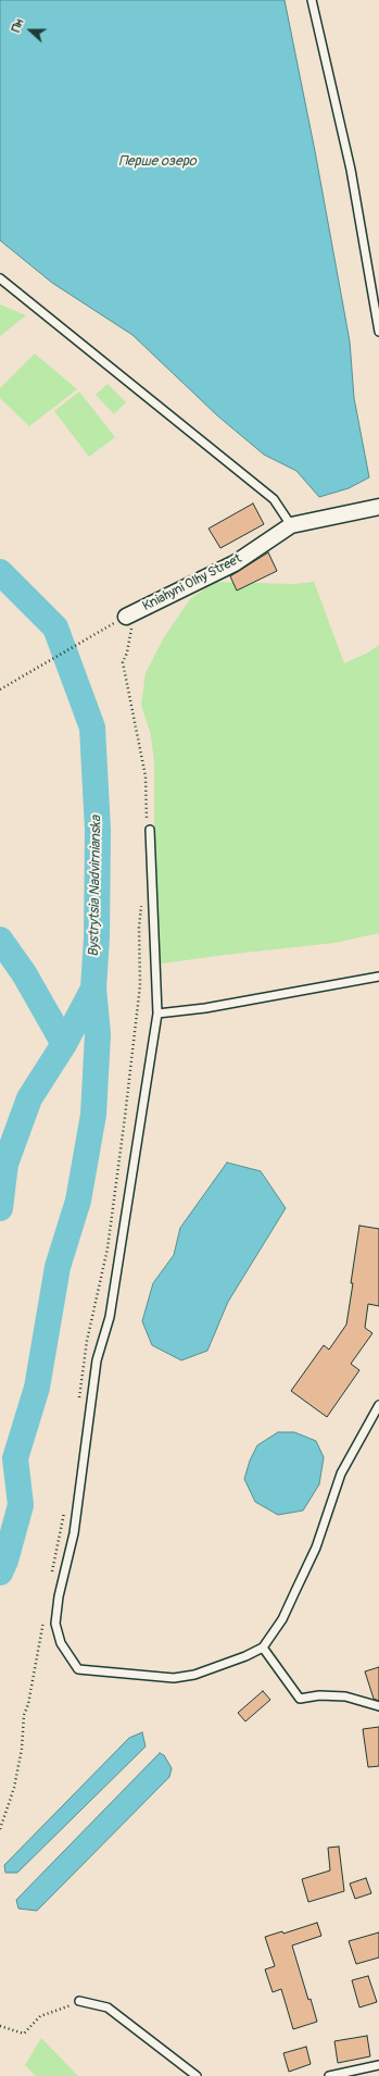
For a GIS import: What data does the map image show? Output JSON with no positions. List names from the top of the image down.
{
  "streets": {
    "street": ["Kniahyni Olhy Street"]
  },
  "water": ["Перше озеро", "Bystrytsia Nadvirnianska"],
  "north": "left"
}
